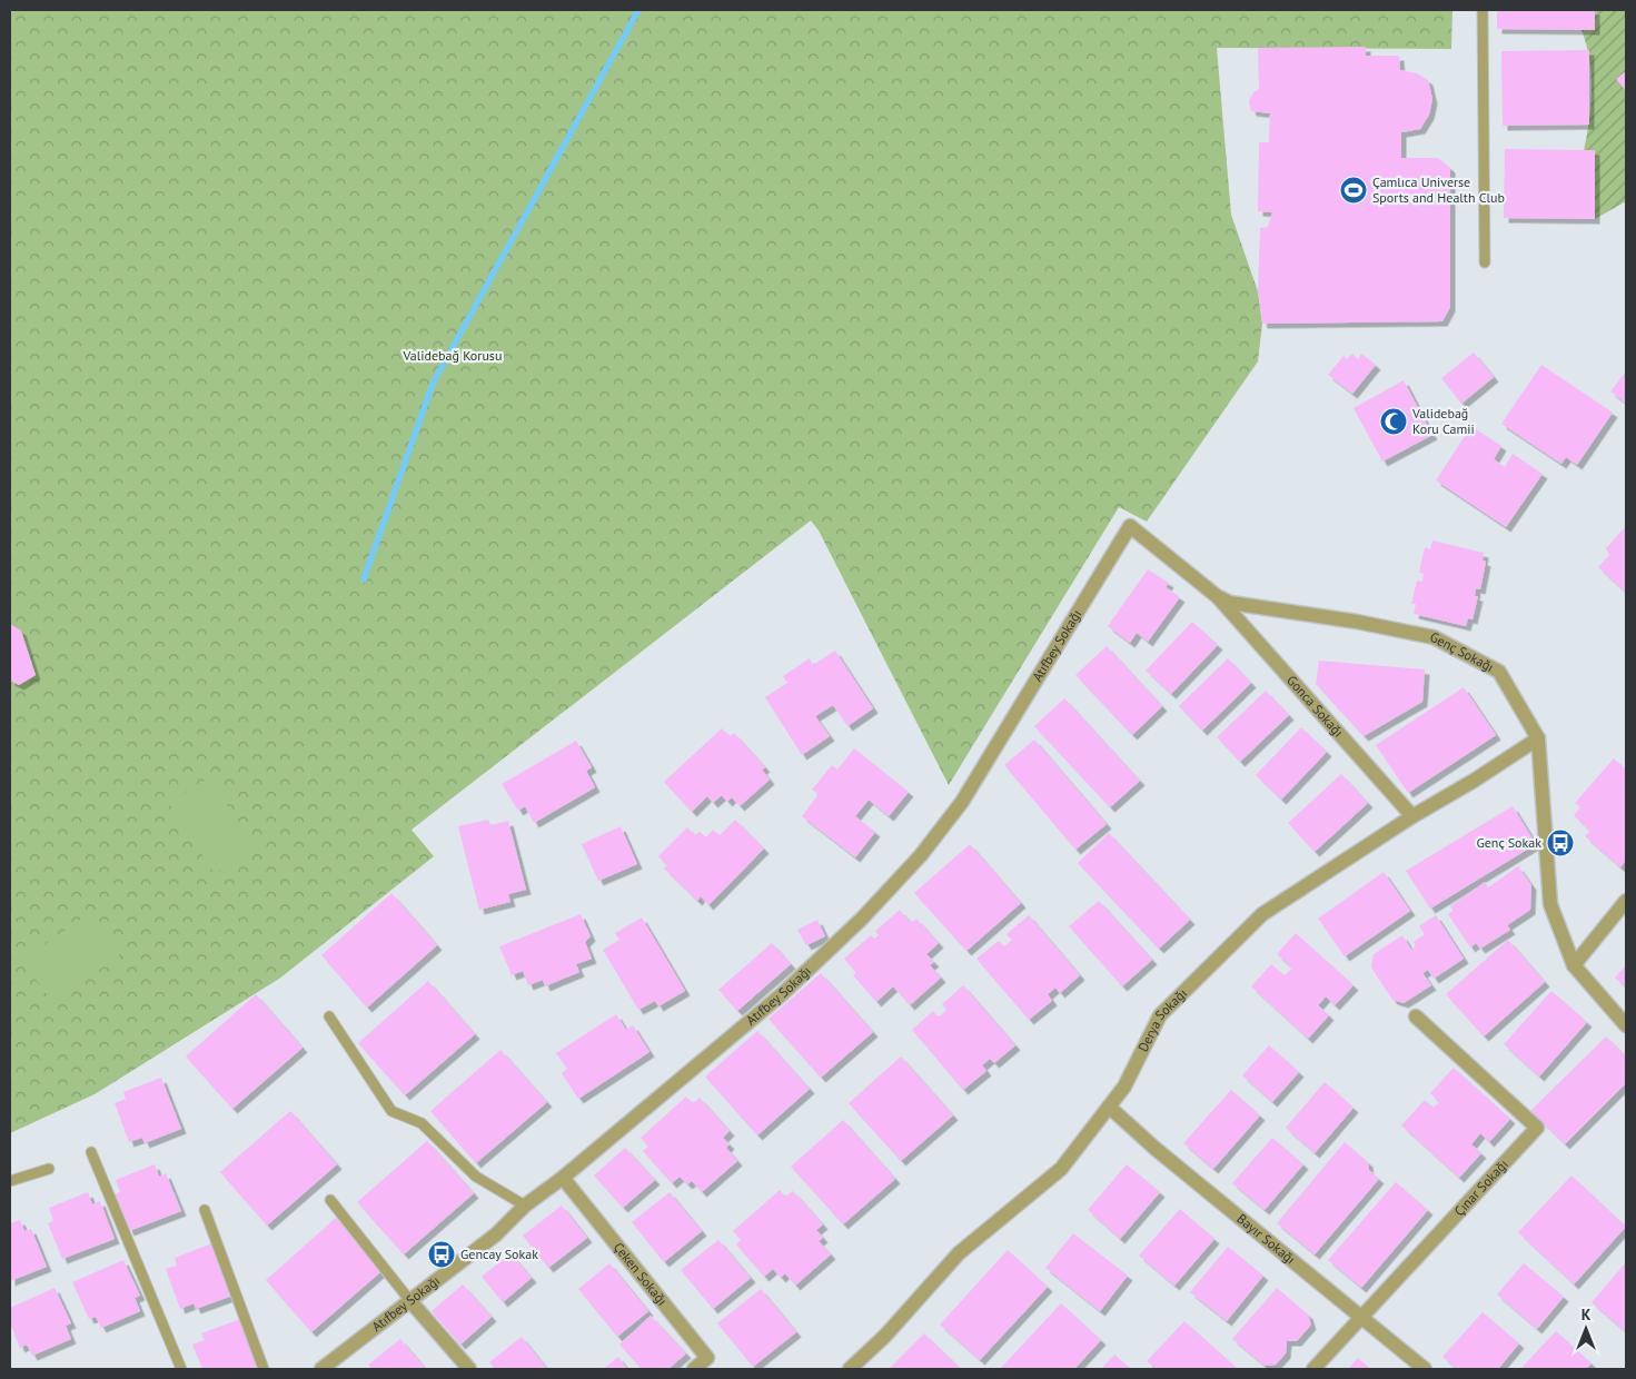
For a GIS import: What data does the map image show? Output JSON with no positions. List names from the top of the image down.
{
  "streets": {
    "street": [
      "Atıfbey Sokağı",
      "Genç Sokağı",
      "Gonca Sokağı",
      "Derya Sokağı",
      "Çınar Sokağı",
      "Bayır Sokağı",
      "Çeken Sokağı"
    ]
  },
  "crossings": [
    ["Atıfbey Sokağı", "Genç Sokağı"],
    ["Atıfbey Sokağı", "Çeken Sokağı"],
    ["Genç Sokağı", "Gonca Sokağı"],
    ["Genç Sokağı", "Derya Sokağı"],
    ["Gonca Sokağı", "Derya Sokağı"],
    ["Derya Sokağı", "Bayır Sokağı"],
    ["Çınar Sokağı", "Bayır Sokağı"]
  ],
  "parks": ["Validebağ Korusu"],
  "places": {
    "sports": ["Çamlıca Universe Sports and Health Club"],
    "mosque": ["Validebağ Koru Camii"],
    "bus stop": ["Genç Sokak", "Gencay Sokak"]
  },
  "north": "top"
}
